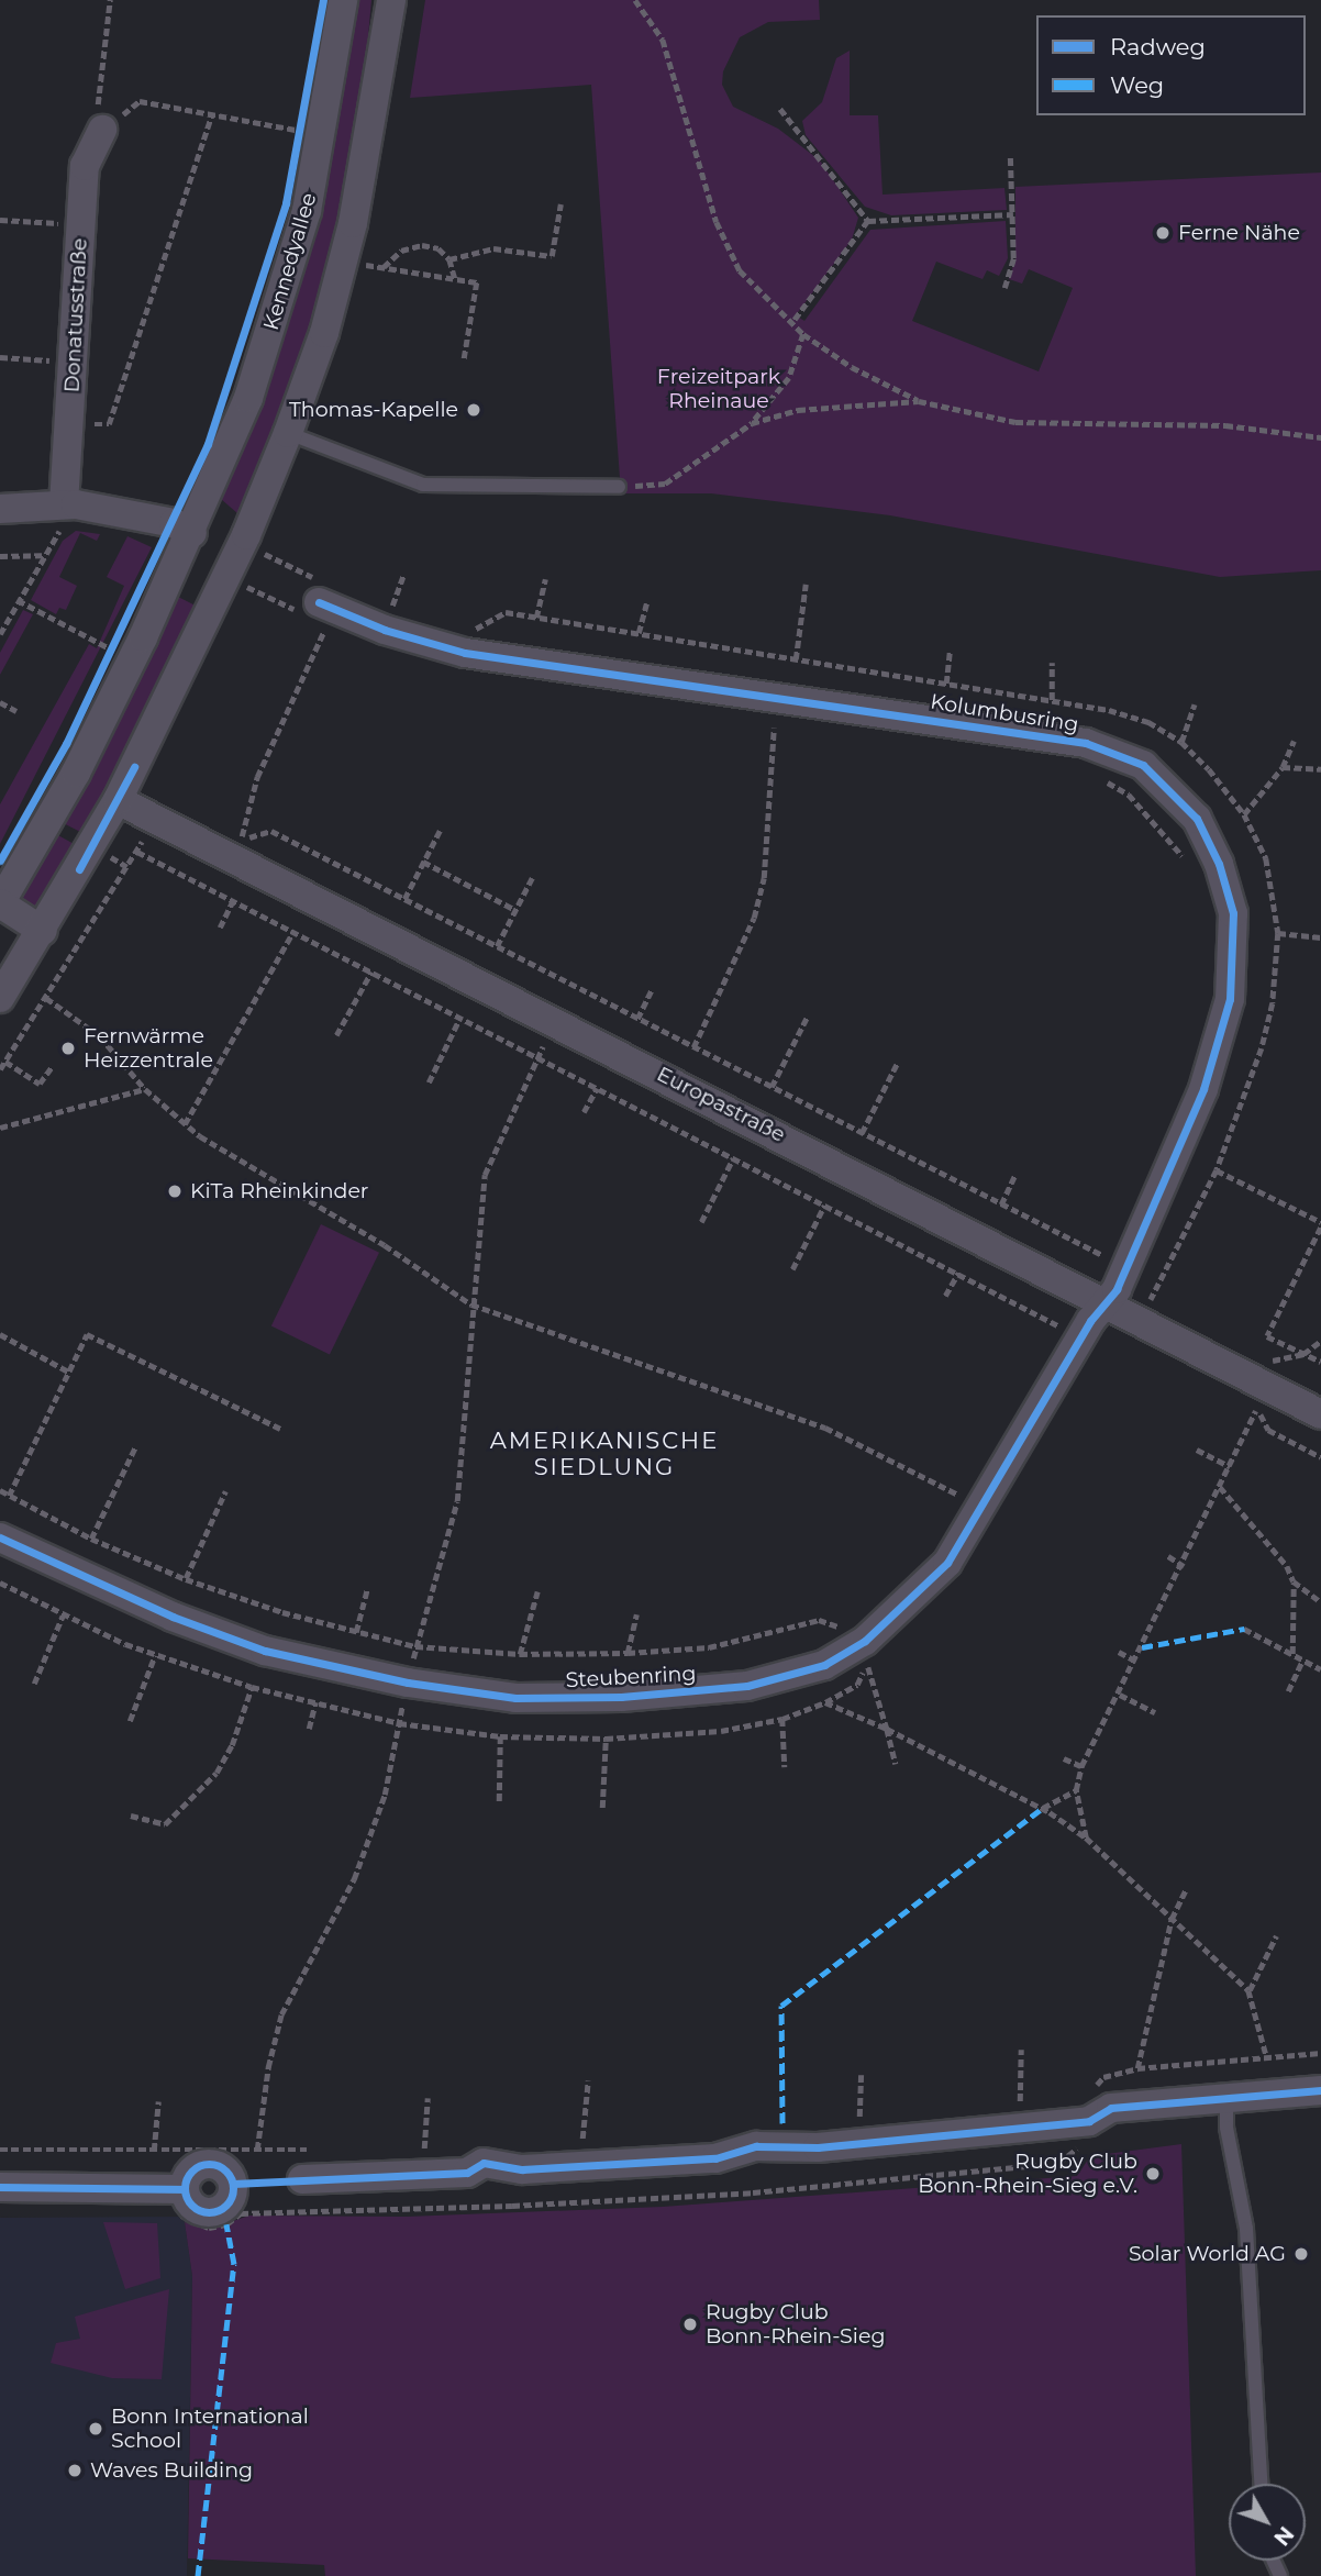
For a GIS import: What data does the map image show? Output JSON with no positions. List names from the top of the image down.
{
  "streets": {
    "street": [
      "Kennedyallee",
      "Donatusstraße",
      "Kolumbusring",
      "Europastraße",
      "Steubenring"
    ]
  },
  "crossings": [
    ["Kolumbusring", "Europastraße"],
    ["Kolumbusring", "Steubenring"],
    ["Europastraße", "Steubenring"]
  ],
  "districts": ["AMERIKANISCHE SIEDLUNG"],
  "parks": ["Freizeitpark Rheinaue"],
  "places": [
    "Ferne Nähe",
    "Thomas-Kapelle",
    "Fernwärme Heizzentrale",
    "KiTa Rheinkinder",
    "Rugby Club Bonn-Rhein-Sieg e.V.",
    "Solar World AG",
    "Rugby Club Bonn-Rhein-Sieg",
    "Bonn International School",
    "Waves Building"
  ],
  "legend": ["Radweg", "Weg"],
  "north": "bottom right"
}
